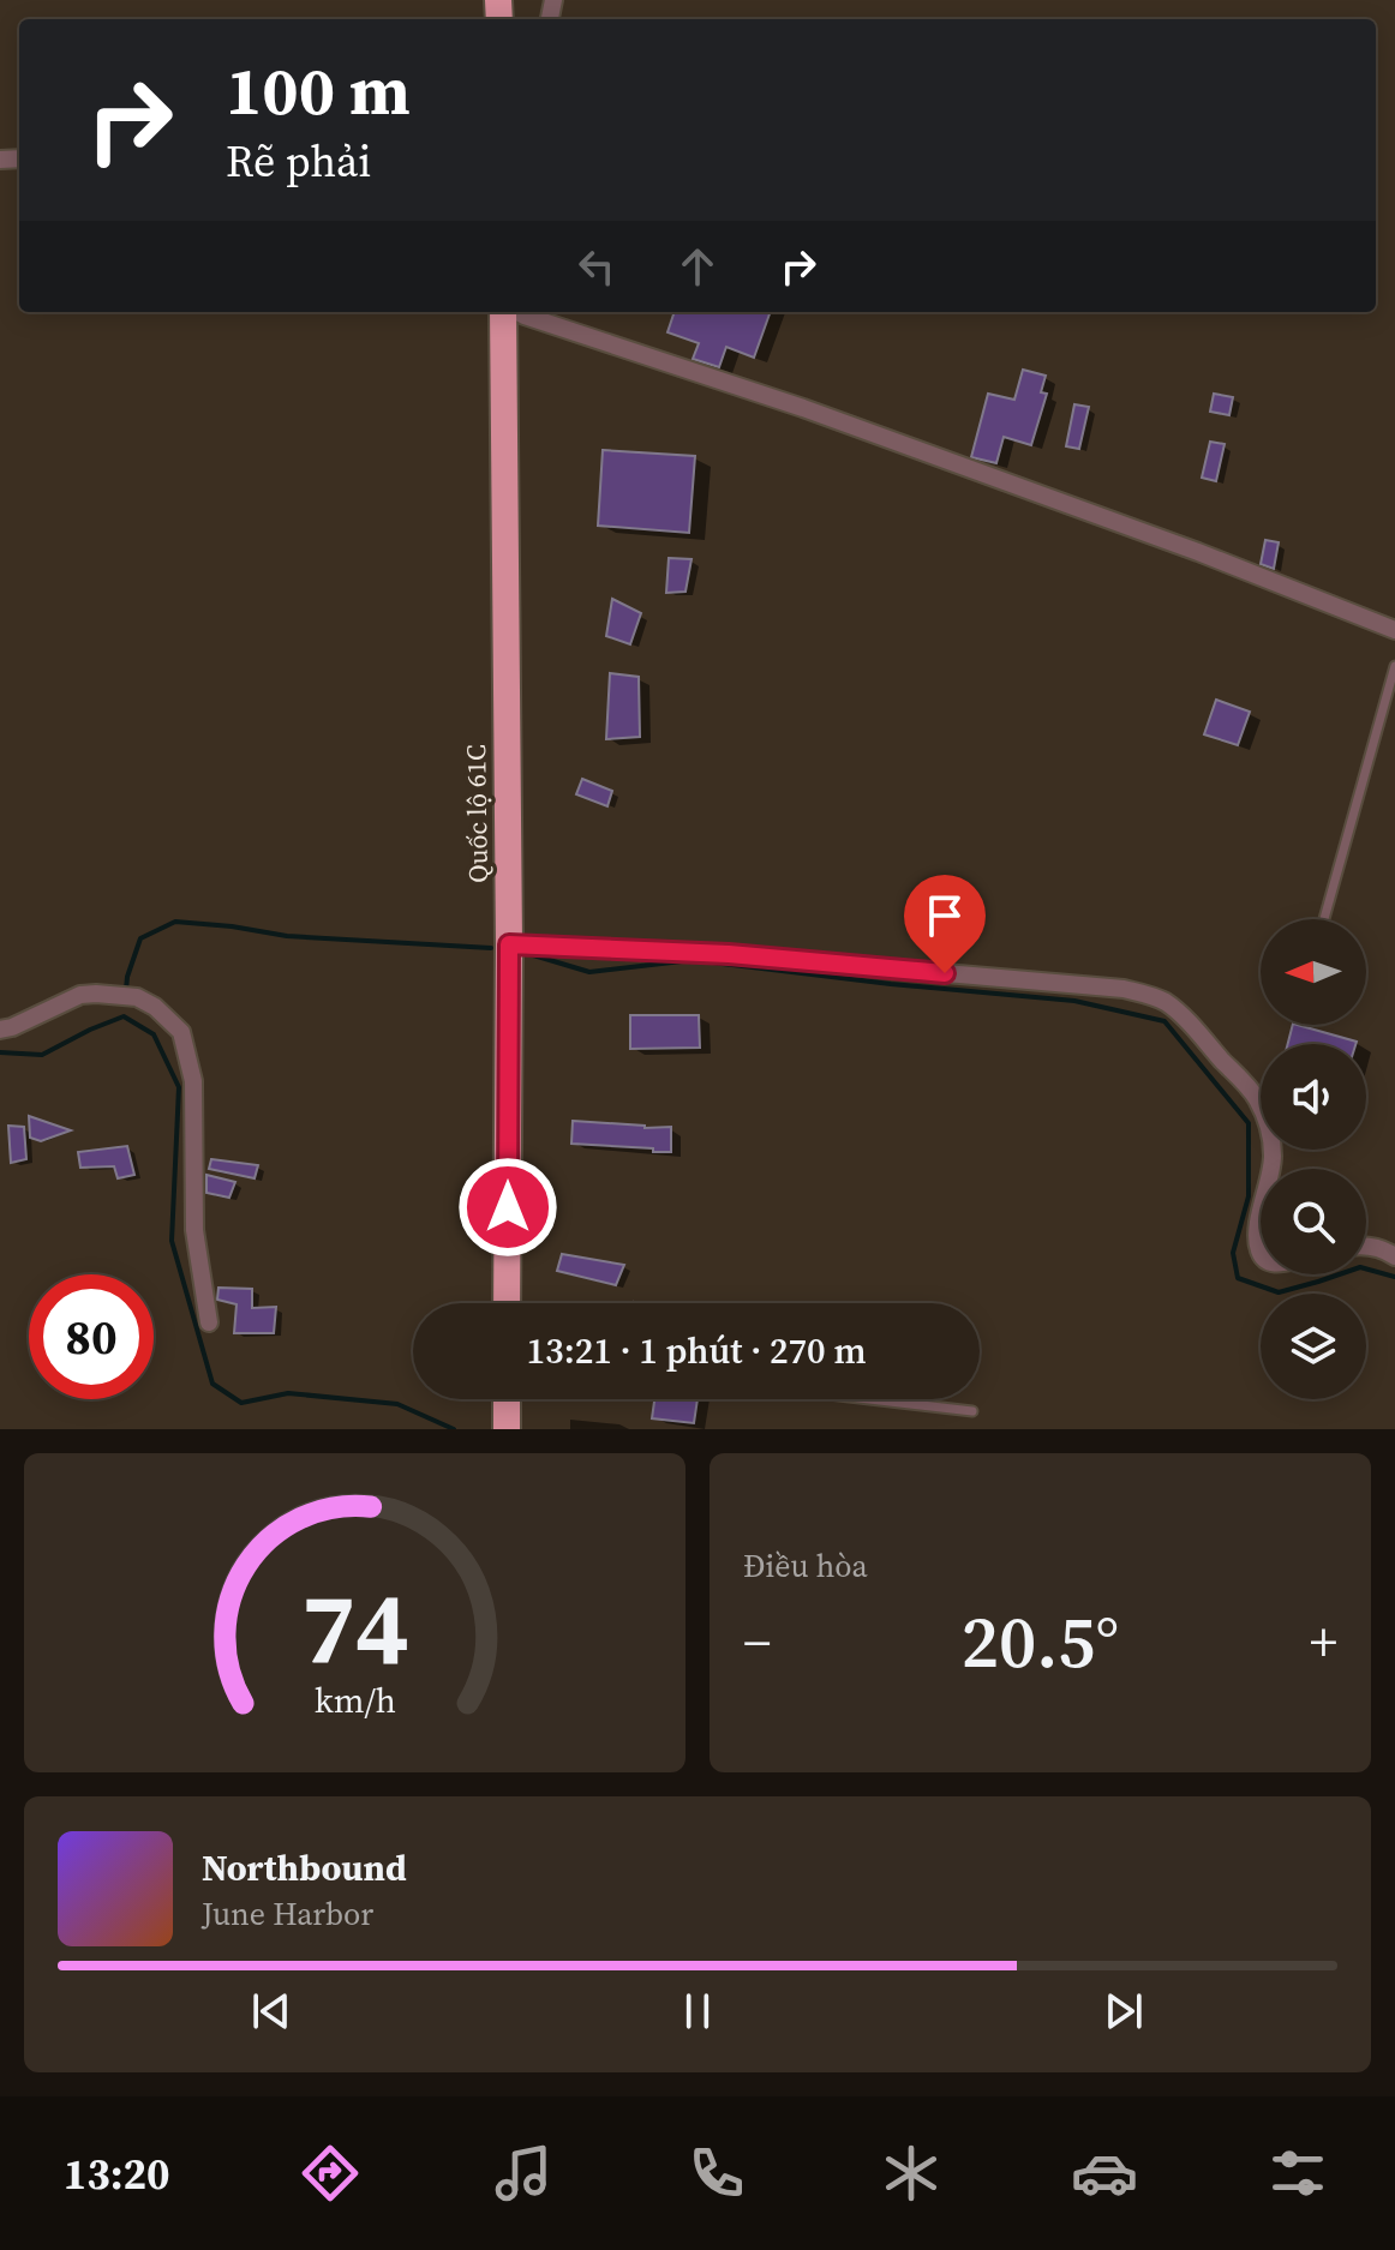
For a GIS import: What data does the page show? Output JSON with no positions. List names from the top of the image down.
{
  "streets": {
    "highway": ["Quốc lộ 61C"]
  },
  "north": "left",
  "page": {
    "turn": ["100 m", "Rẽ phải"],
    "limit": "80",
    "trip": "13:21 · 1 phút · 270 m",
    "tile": "Điều hòa",
    "heat": ["−", "20.5°", "+"],
    "song": ["Northbound", "June Harbor"],
    "tabs": "13:20",
    "gauge": ["74", "km/h"]
  }
}
